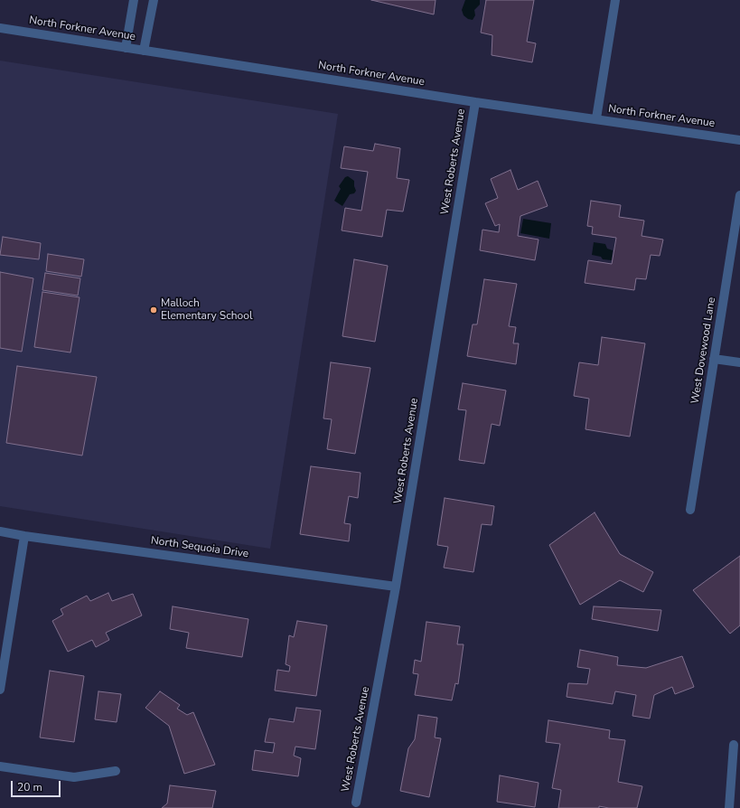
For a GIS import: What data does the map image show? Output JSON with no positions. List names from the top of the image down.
{
  "streets": {
    "street": [
      "North Forkner Avenue",
      "West Roberts Avenue",
      "West Dovewood Lane",
      "North Sequoia Drive"
    ]
  },
  "crossings": [
    ["North Forkner Avenue", "West Roberts Avenue"],
    ["West Roberts Avenue", "North Sequoia Drive"]
  ],
  "places": ["Malloch Elementary School"],
  "scale_bar": "20 m"
}
